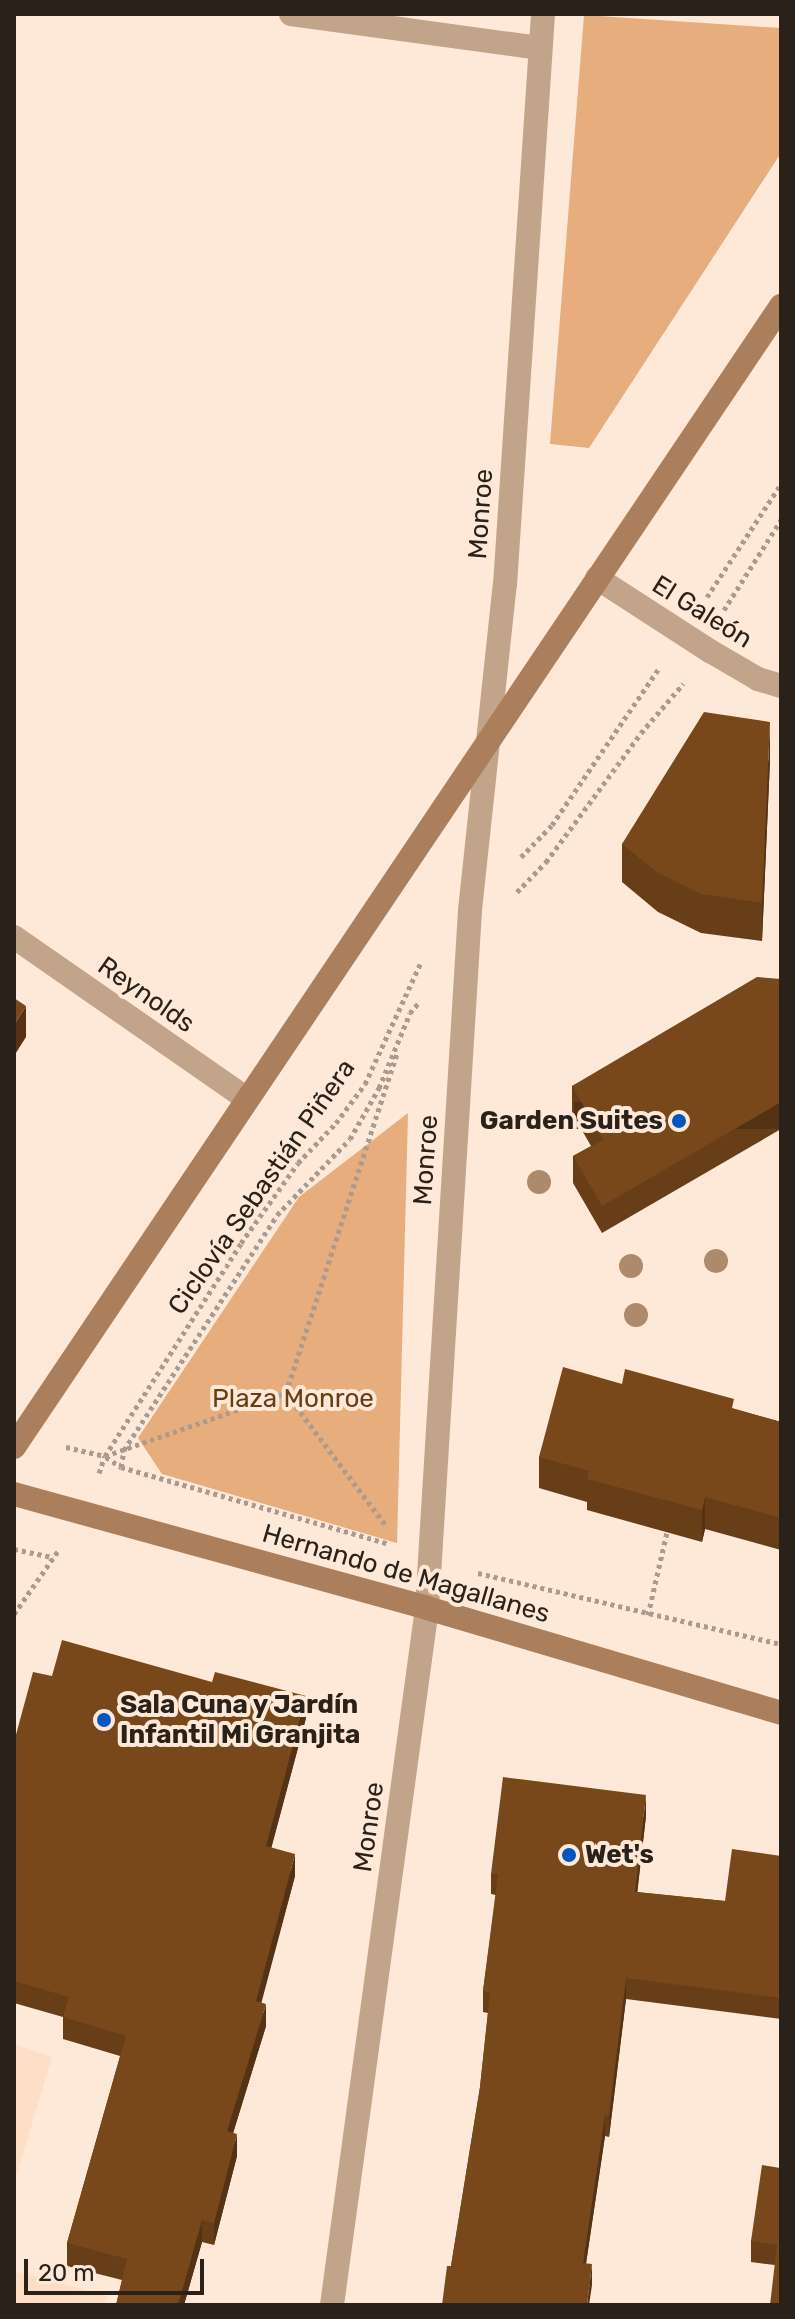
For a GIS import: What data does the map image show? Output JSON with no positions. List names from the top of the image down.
{
  "streets": {
    "main road": ["Hernando de Magallanes"],
    "street": ["Monroe", "El Galeón", "Reynolds"],
    "path": ["Ciclovía Sebastián Piñera"]
  },
  "crossings": [
    ["Monroe", "Ciclovía Sebastián Piñera"],
    ["Monroe", "Hernando de Magallanes"],
    ["El Galeón", "Ciclovía Sebastián Piñera"],
    ["Ciclovía Sebastián Piñera", "Hernando de Magallanes"]
  ],
  "parks": ["Plaza Monroe"],
  "places": ["Garden Suites", "Sala Cuna y Jardín Infantil Mi Granjita", "Wet's"],
  "scale_bar": "20 m"
}
